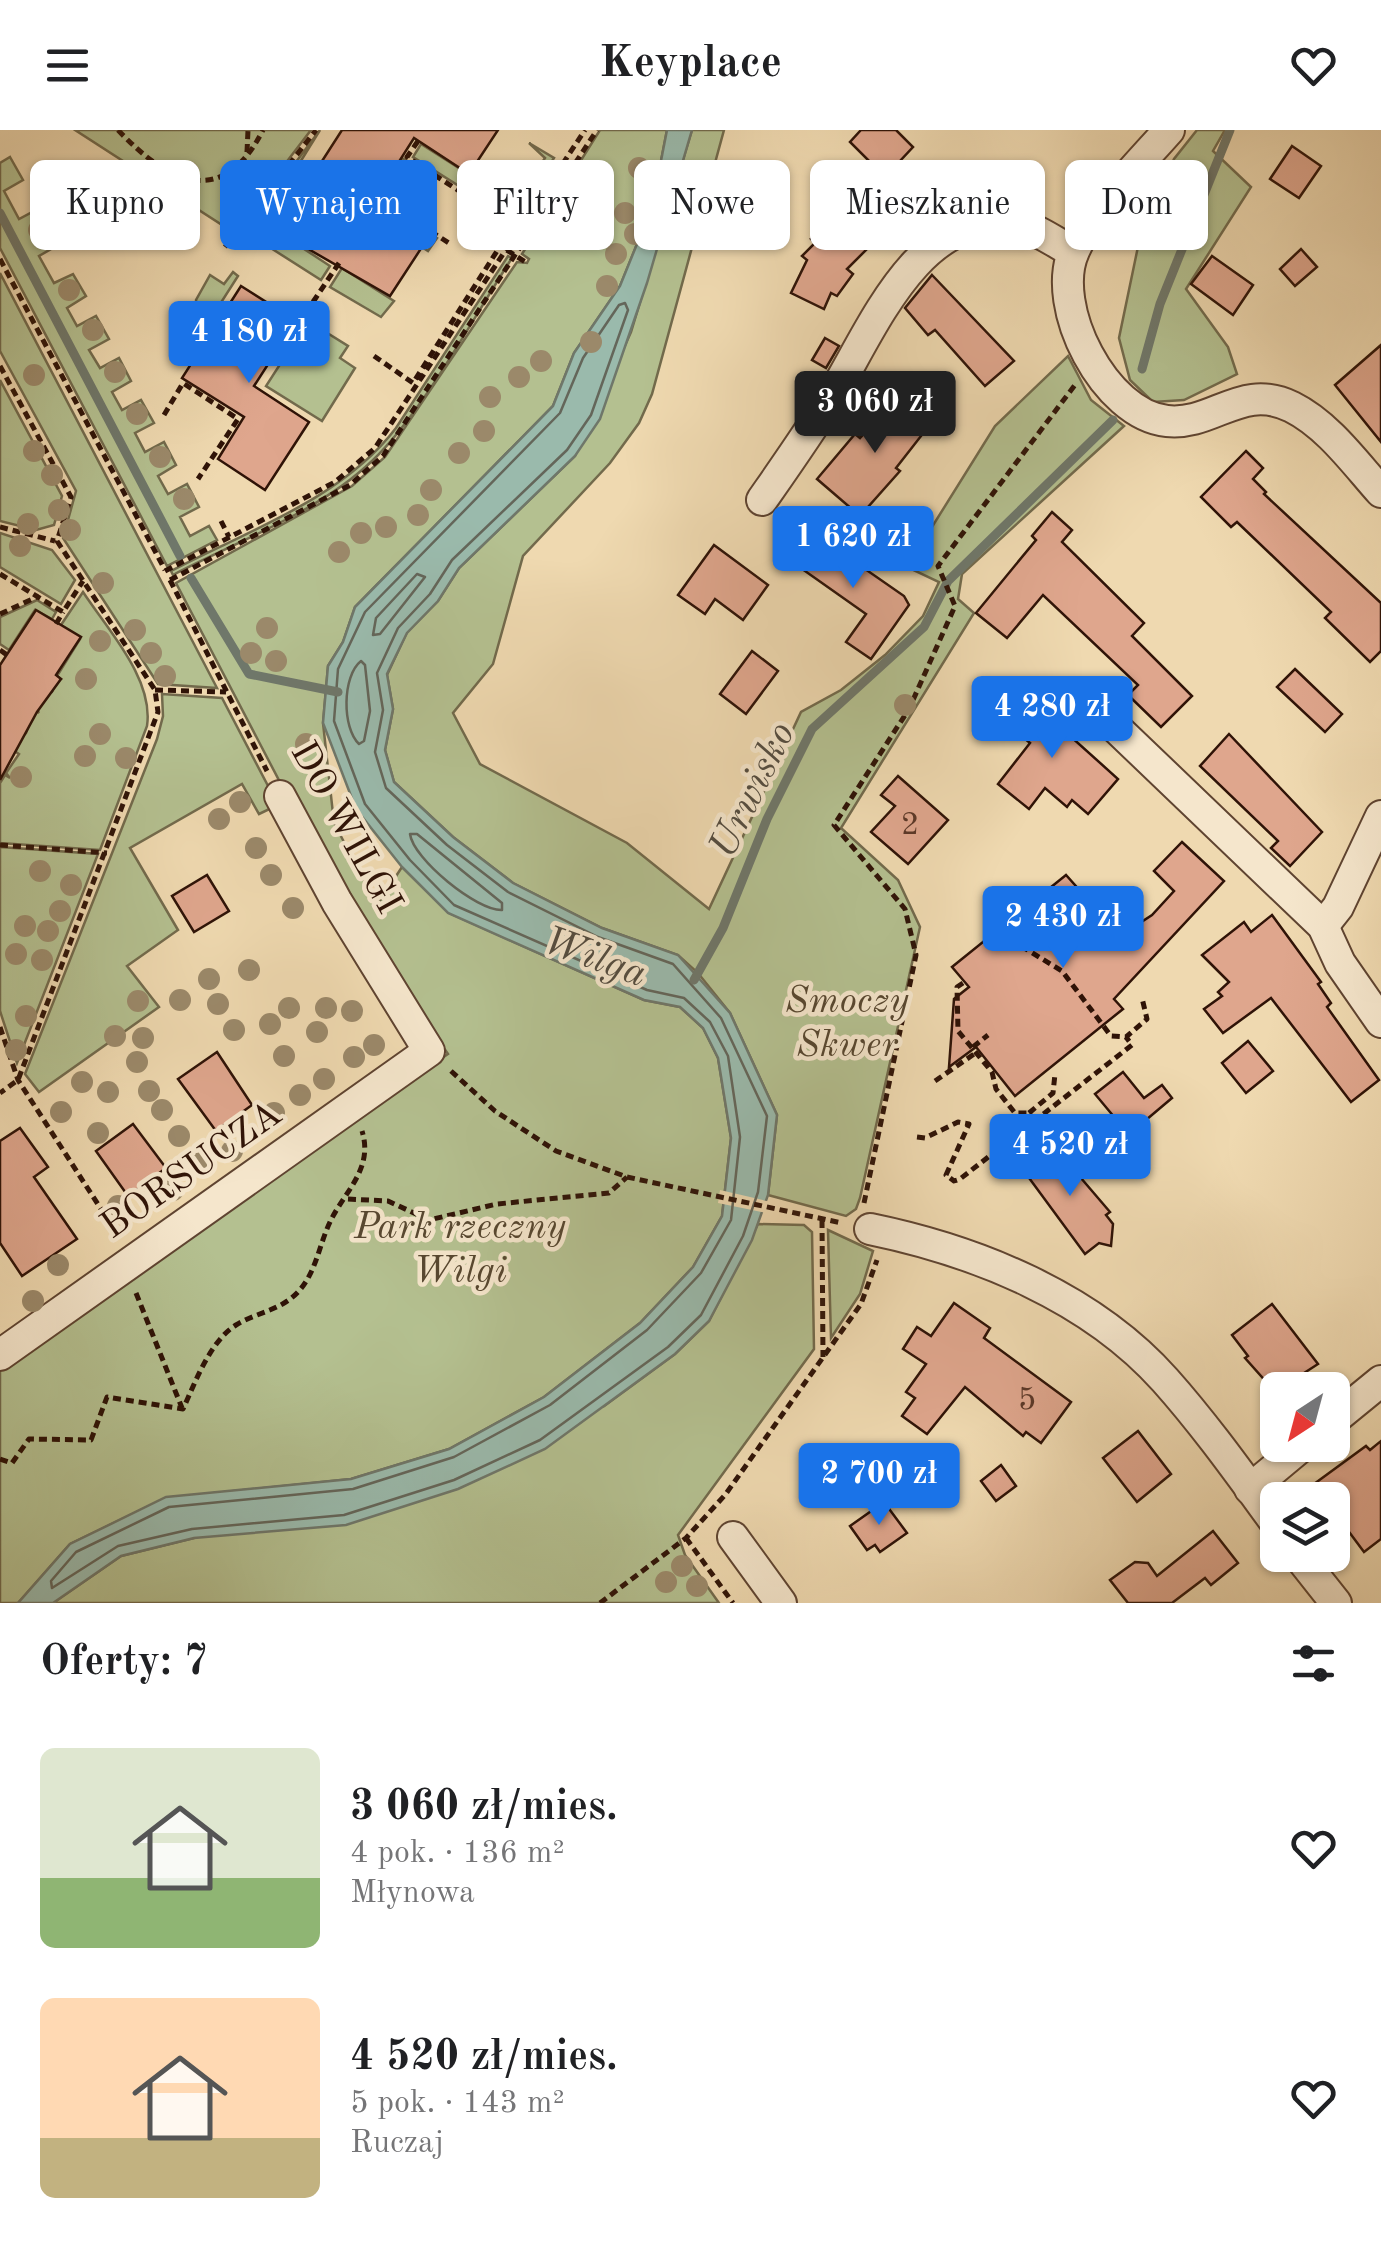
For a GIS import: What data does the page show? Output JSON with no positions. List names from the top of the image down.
{
  "streets": {
    "street": ["DO WILGI", "BORSUCZA"]
  },
  "crossings": [
    ["DO WILGI", "BORSUCZA"]
  ],
  "water": ["Urwisko", "Wilga"],
  "parks": ["Smoczy Skwer", "Park rzeczny Wilgi"],
  "house_numbers": ["2", "5"],
  "north": "bottom left",
  "page": {
    "header": "Keyplace",
    "chip": [
      "Kupno",
      "Wynajem",
      "Filtry",
      "Nowe",
      "Mieszkanie",
      "Dom"
    ],
    "price": [
      "4 180 zł",
      "3 060 zł",
      "1 620 zł",
      "4 280 zł",
      "2 430 zł",
      "4 520 zł",
      "2 700 zł"
    ],
    "heading": "Oferty: 7",
    "list": [
      {
        "name": "3 060 zł/mies.",
        "note": "4 pok. · 136 m² · Młynowa"
      },
      {
        "name": "4 520 zł/mies.",
        "note": "5 pok. · 143 m² · Ruczaj"
      }
    ]
  }
}
